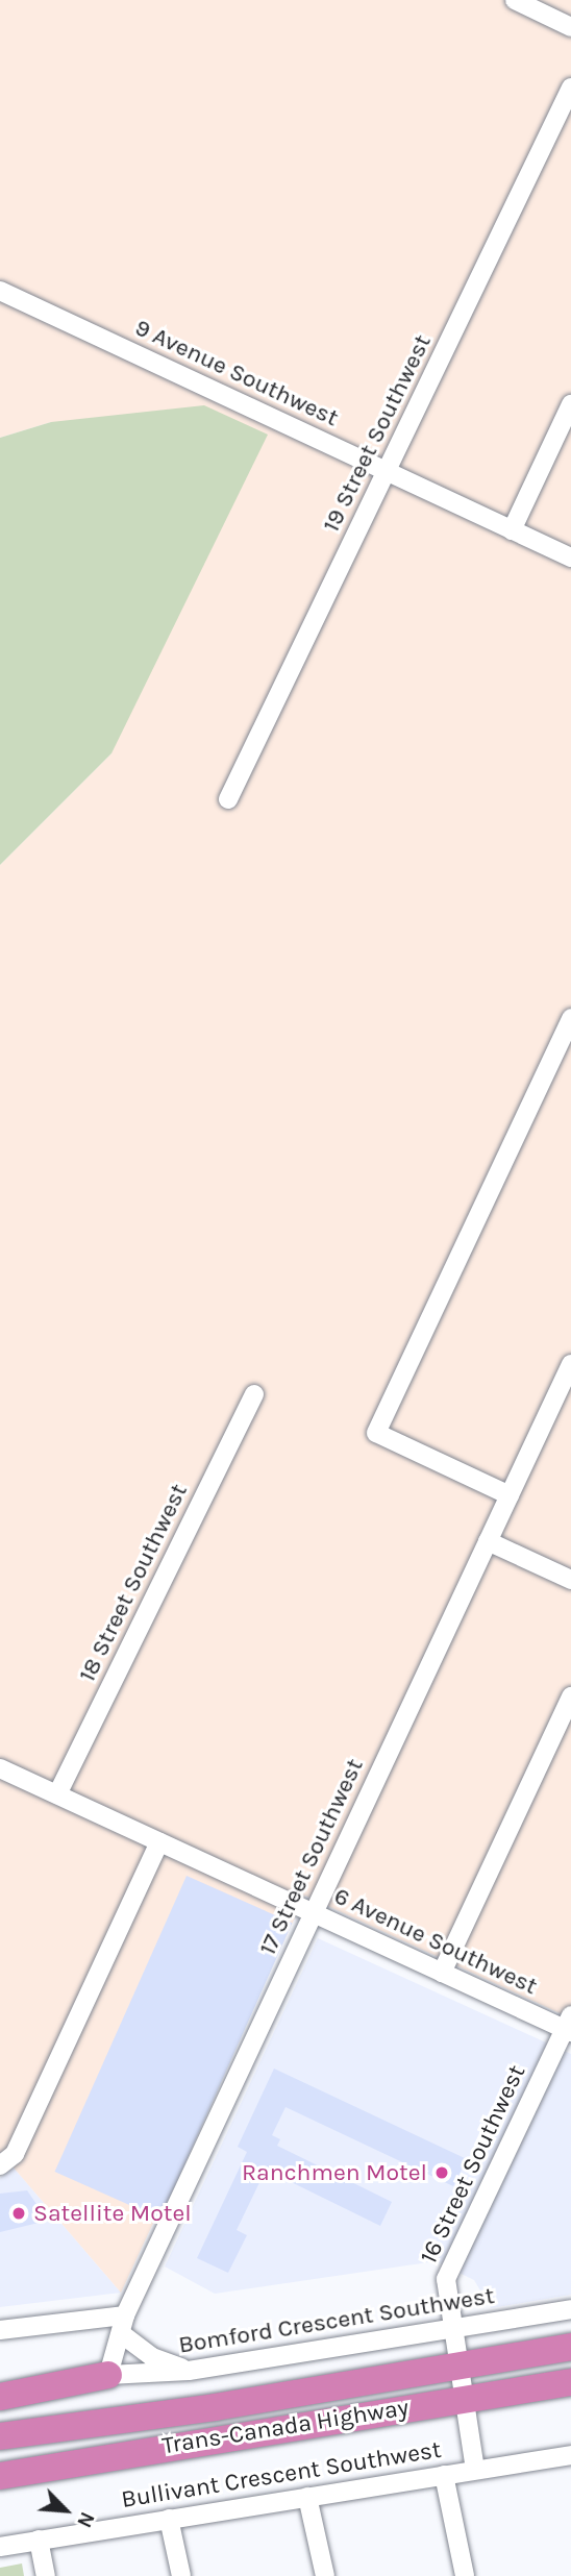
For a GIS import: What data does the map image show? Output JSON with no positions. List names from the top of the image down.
{
  "streets": {
    "highway": ["Trans-Canada Highway"],
    "street": [
      "9 Avenue Southwest",
      "19 Street Southwest",
      "18 Street Southwest",
      "17 Street Southwest",
      "6 Avenue Southwest",
      "16 Street Southwest",
      "Bomford Crescent Southwest",
      "Bullivant Crescent Southwest"
    ]
  },
  "crossings": [
    ["9 Avenue Southwest", "19 Street Southwest"],
    ["18 Street Southwest", "6 Avenue Southwest"],
    ["17 Street Southwest", "6 Avenue Southwest"],
    ["17 Street Southwest", "Bomford Crescent Southwest"],
    ["6 Avenue Southwest", "16 Street Southwest"],
    ["16 Street Southwest", "Bomford Crescent Southwest"],
    ["16 Street Southwest", "Trans-Canada Highway"],
    ["16 Street Southwest", "Bullivant Crescent Southwest"]
  ],
  "places": ["Ranchmen Motel", "Satellite Motel"],
  "north": "bottom right"
}
